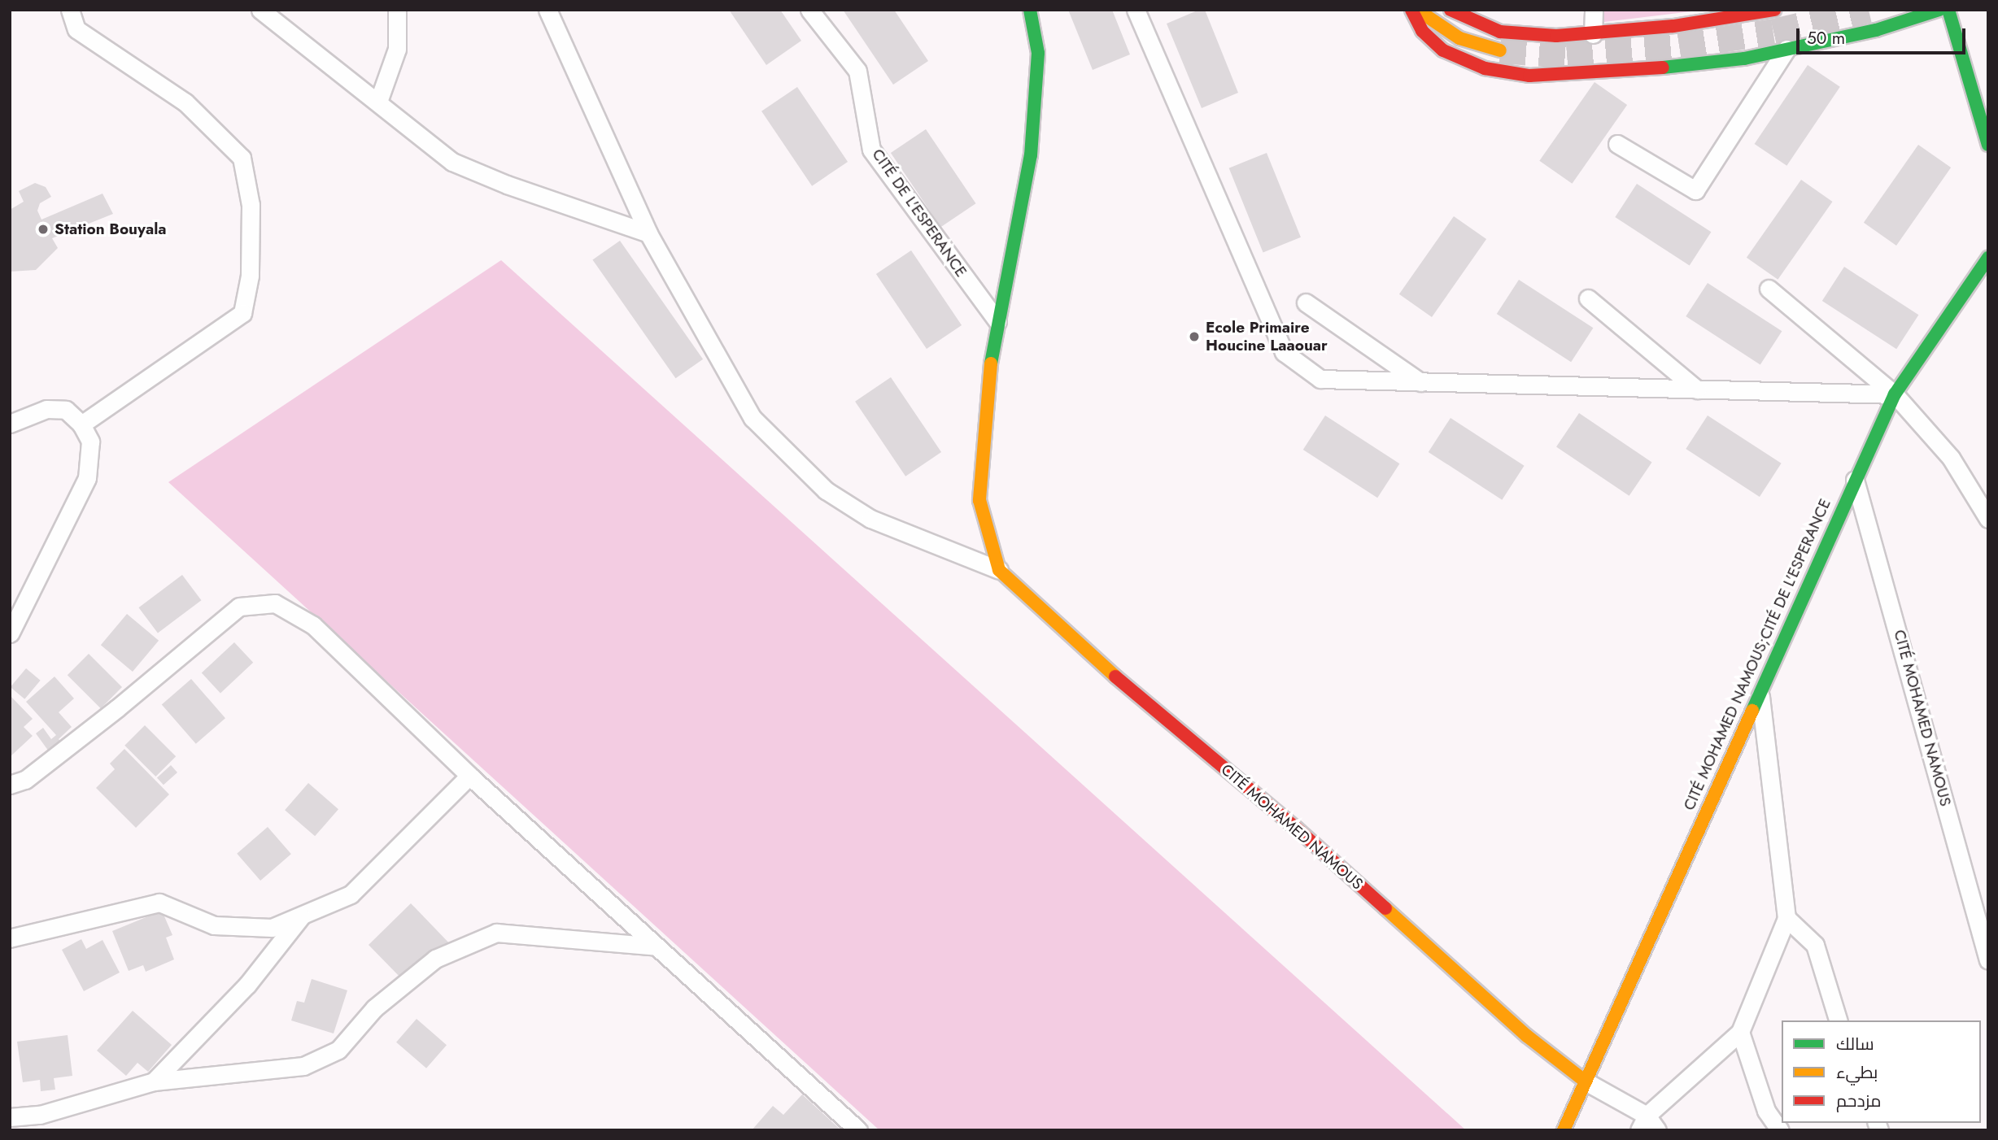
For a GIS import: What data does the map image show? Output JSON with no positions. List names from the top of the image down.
{
  "streets": {
    "main road": ["CITÉ MOHAMED NAMOUS;CITÉ DE L'ESPERANCE", "CITÉ MOHAMED NAMOUS"],
    "street": ["CITÉ DE L'ESPERANCE"]
  },
  "crossings": [
    ["CITÉ MOHAMED NAMOUS;CITÉ DE L'ESPERANCE", "CITÉ MOHAMED NAMOUS"]
  ],
  "places": ["Station Bouyala", "Ecole Primaire Houcine Laaouar"],
  "legend": ["سالك", "بطيء", "مزدحم"],
  "scale_bar": "50 m"
}
